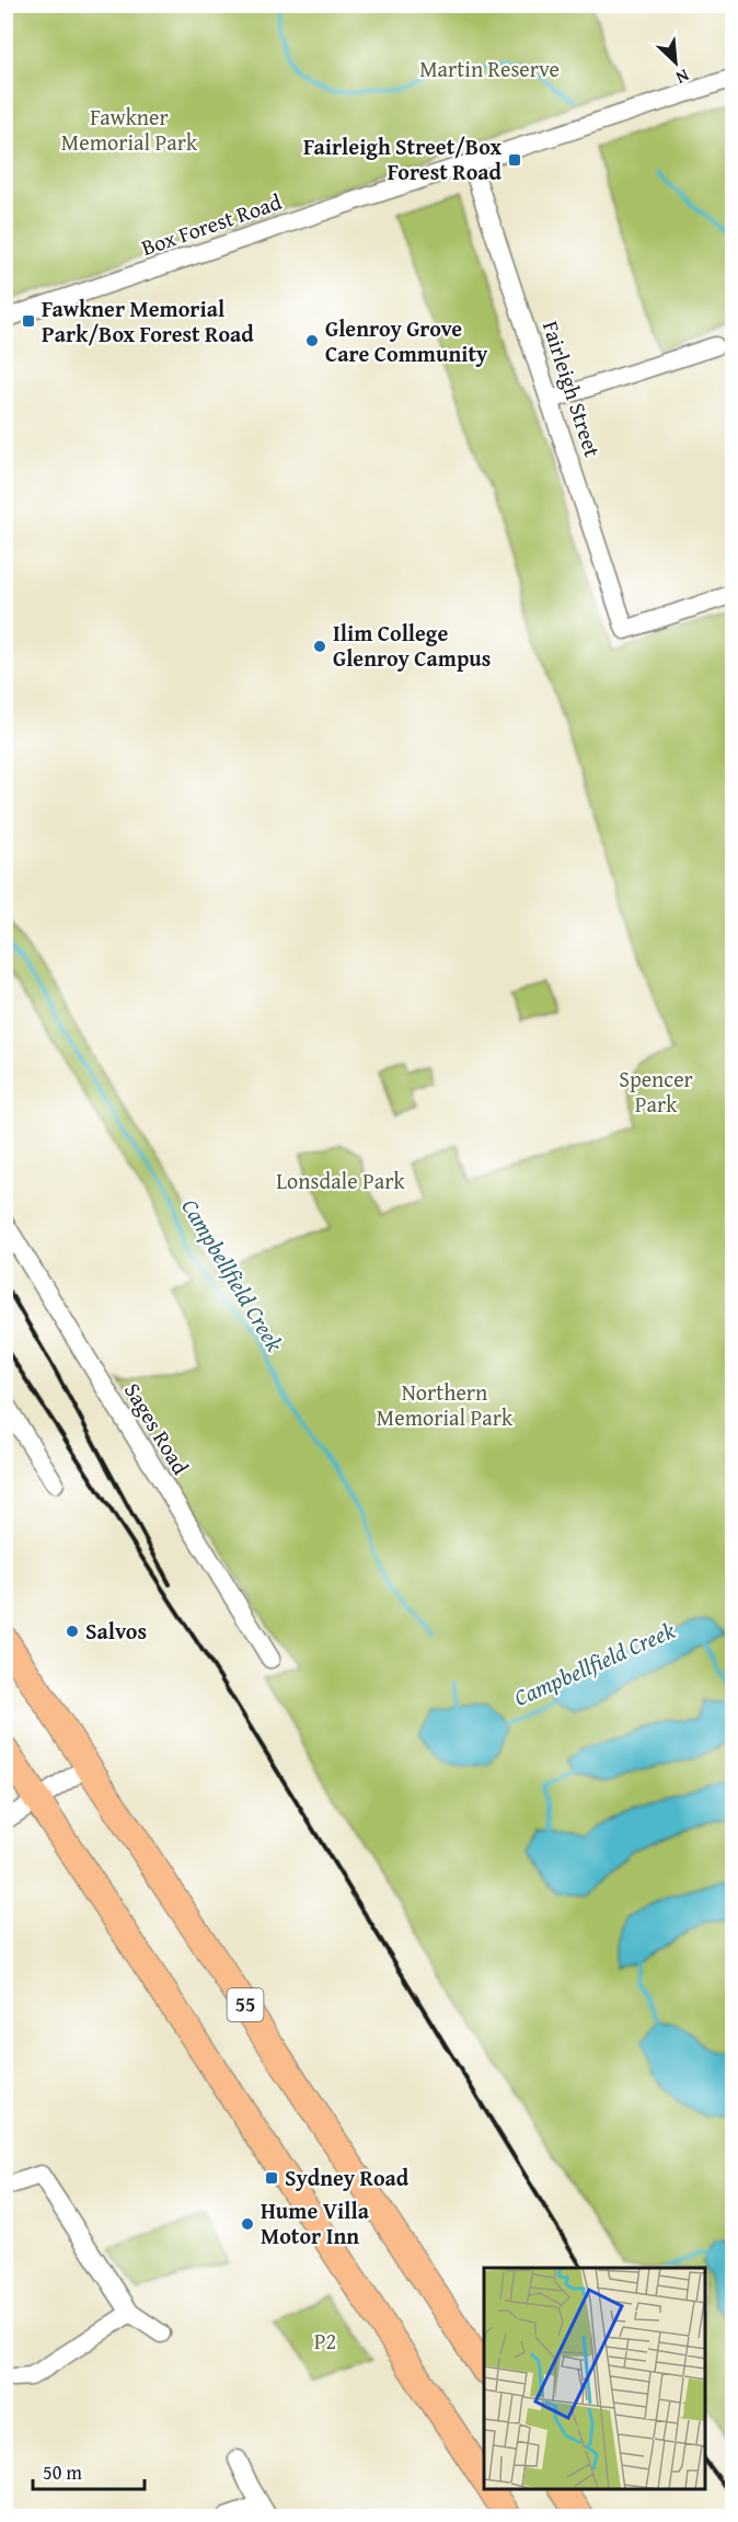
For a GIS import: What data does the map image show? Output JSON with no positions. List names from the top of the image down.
{
  "streets": {
    "highway": ["55"],
    "street": ["Box Forest Road", "Fairleigh Street", "Sages Road"]
  },
  "crossings": [
    ["Box Forest Road", "Fairleigh Street"]
  ],
  "water": ["Campbellfield Creek"],
  "parks": [
    "Martin Reserve",
    "Fawkner Memorial Park",
    "Spencer Park",
    "Lonsdale Park",
    "Northern Memorial Park",
    "P2"
  ],
  "places": {
    "transit": ["Fairleigh Street/Box Forest Road", "Fawkner Memorial Park/Box Forest Road", "Sydney Road"],
    "other": [
      "Glenroy Grove Care Community",
      "Ilim College Glenroy Campus",
      "Salvos",
      "Hume Villa Motor Inn"
    ]
  },
  "scale_bar": "50 m",
  "north": "bottom right"
}
